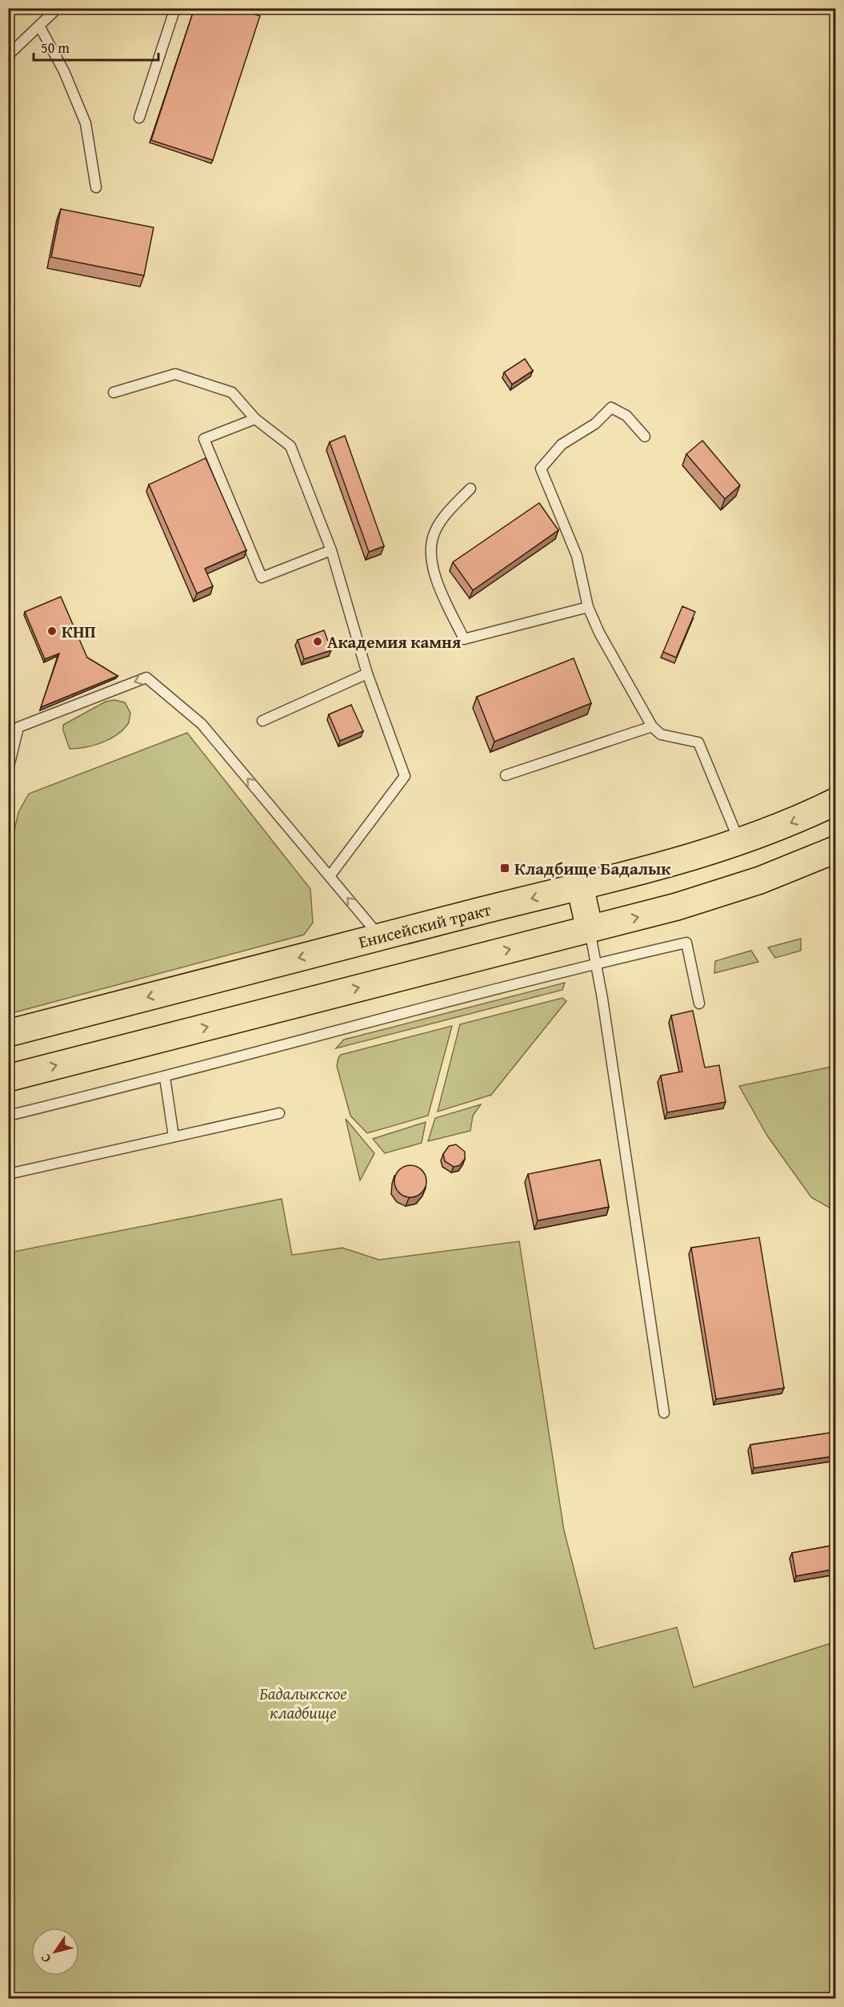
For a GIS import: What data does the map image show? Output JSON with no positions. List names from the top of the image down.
{
  "streets": {
    "main road": ["Енисейский тракт"]
  },
  "parks": ["Бадалыкское кладбище"],
  "places": {
    "other": ["КНП", "Академия камня"],
    "transit": ["Кладбище Бадалык"]
  },
  "scale_bar": "50 m",
  "north": "bottom left"
}
